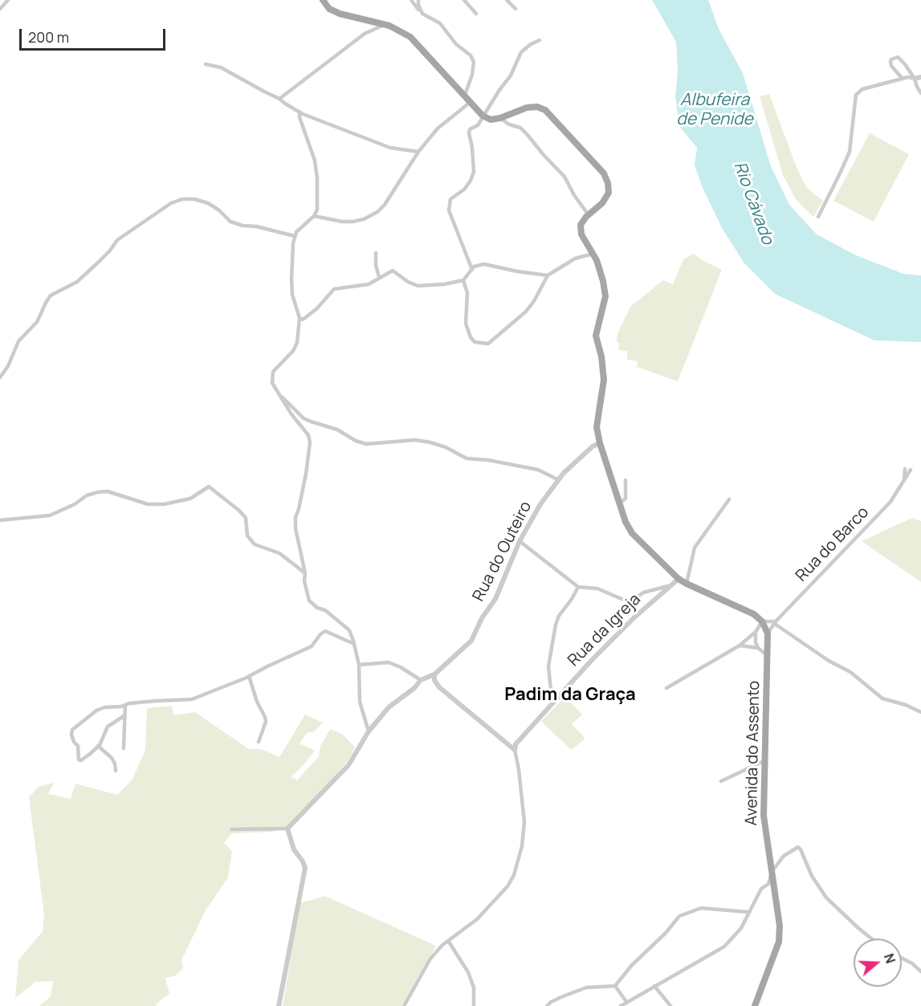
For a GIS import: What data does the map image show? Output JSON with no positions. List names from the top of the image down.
{
  "streets": {
    "main road": ["Avenida do Assento"],
    "street": ["Rua do Barco", "Rua do Outeiro", "Rua da Igreja"]
  },
  "crossings": [
    ["Rua do Barco", "Avenida do Assento"]
  ],
  "districts": ["Padim da Graça"],
  "water": ["Albufeira de Penide", "Rio Cávado"],
  "scale_bar": "200 m",
  "north": "right"
}
